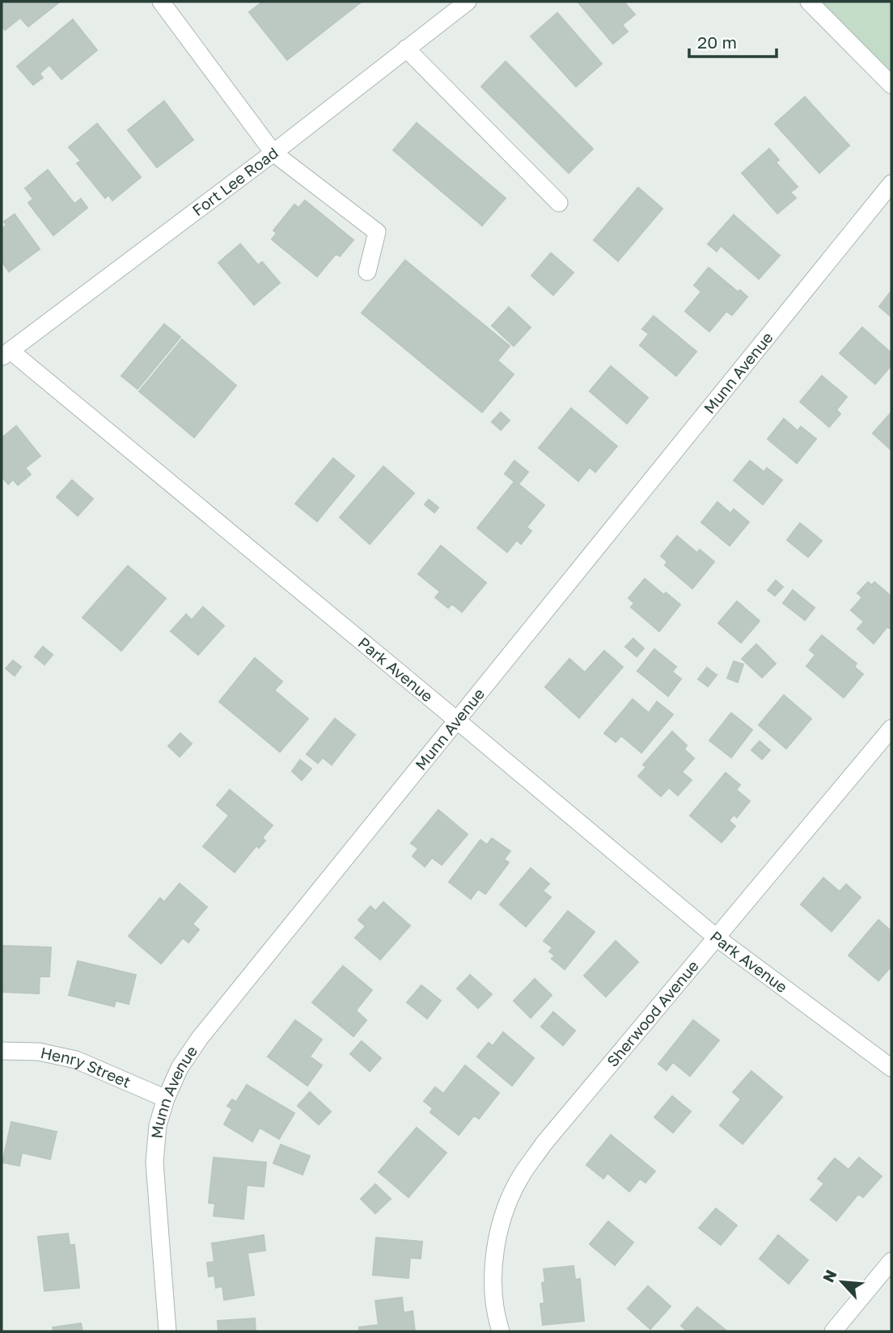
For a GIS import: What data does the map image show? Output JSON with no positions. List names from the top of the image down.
{
  "streets": {
    "street": [
      "Fort Lee Road",
      "Munn Avenue",
      "Park Avenue",
      "Sherwood Avenue",
      "Henry Street"
    ]
  },
  "crossings": [
    ["Fort Lee Road", "Park Avenue"],
    ["Munn Avenue", "Park Avenue"],
    ["Munn Avenue", "Henry Street"],
    ["Park Avenue", "Sherwood Avenue"]
  ],
  "scale_bar": "20 m",
  "north": "top left"
}
